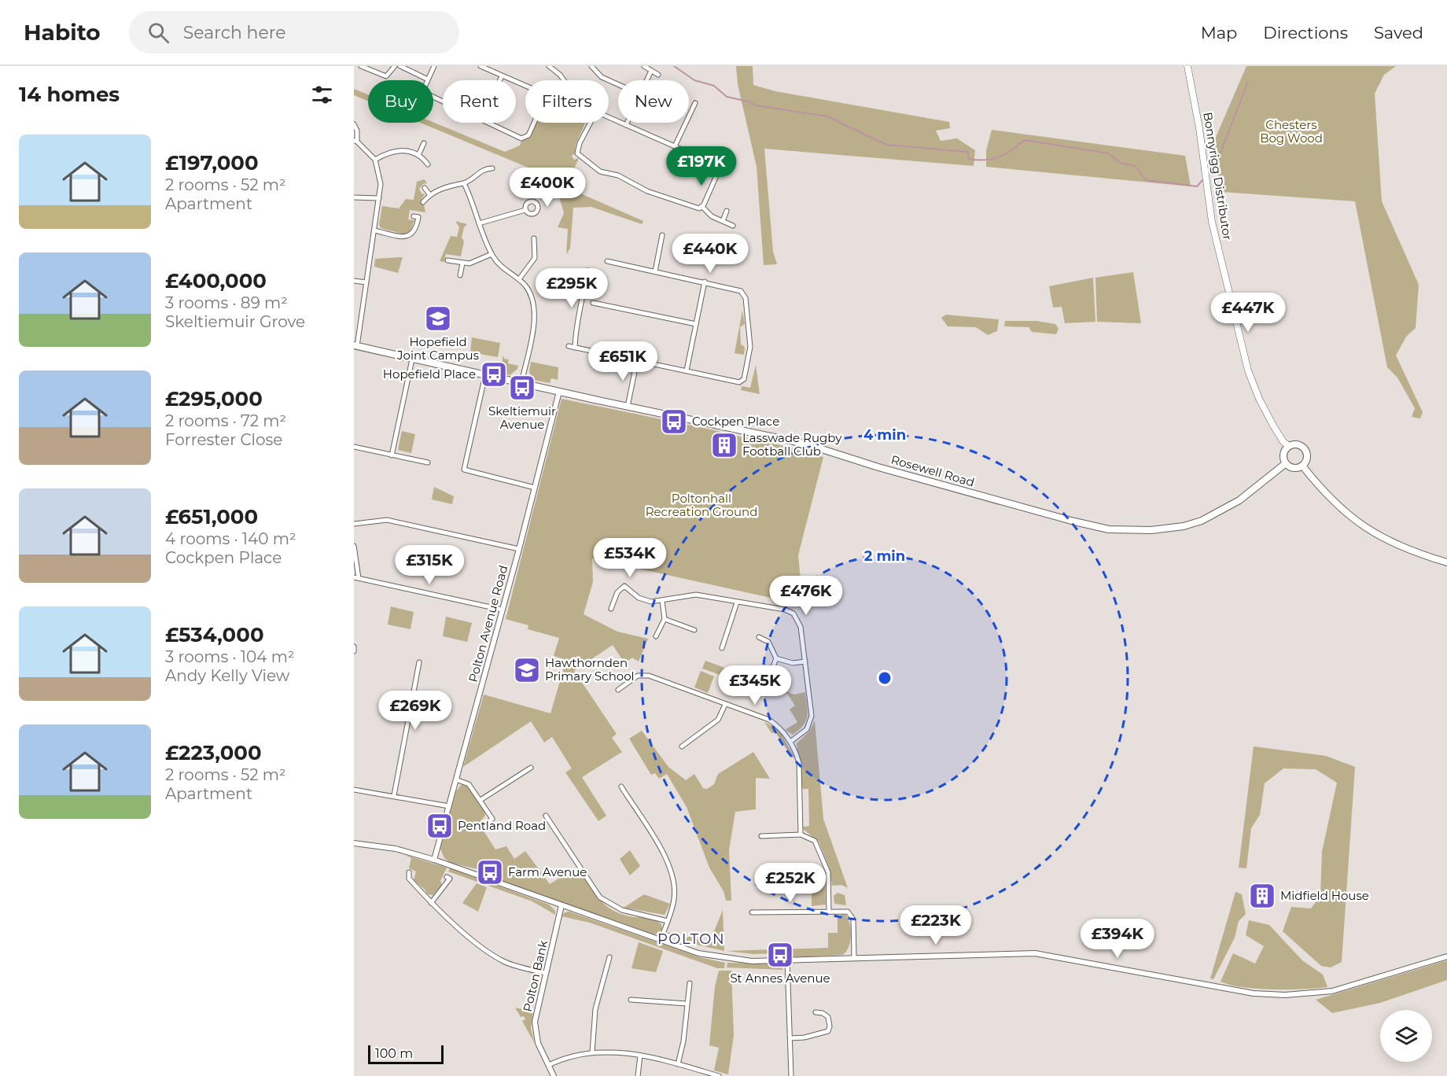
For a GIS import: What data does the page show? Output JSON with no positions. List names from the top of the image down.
{
  "streets": {
    "main road": ["Bonnyrigg Distributor", "Rosewell Road"],
    "street": ["Polton Avenue Road", "Polton Bank"]
  },
  "crossings": [
    ["Bonnyrigg Distributor", "Rosewell Road"],
    ["Rosewell Road", "Polton Avenue Road"]
  ],
  "districts": ["POLTON"],
  "parks": ["Chesters Bog Wood", "Poltonhall Recreation Ground"],
  "places": {
    "school or university": ["Hopefield Joint Campus", "Hawthornden Primary School"],
    "bus stop": [
      "Hopefield Place",
      "Skeltiemuir Avenue",
      "Cockpen Place",
      "Pentland Road",
      "Farm Avenue",
      "St Annes Avenue"
    ],
    "building": ["Lasswade Rugby Football Club", "Midfield House"]
  },
  "scale_bar": "100 m",
  "page": {
    "header": "Habito",
    "search": "Search here",
    "nav": ["Map", "Directions", "Saved"],
    "heading": "14 homes",
    "chip": [
      "Buy",
      "Rent",
      "Filters",
      "New"
    ],
    "list": [
      {
        "name": "£197,000",
        "note": "2 rooms · 52 m² · Apartment"
      },
      {
        "name": "£400,000",
        "note": "3 rooms · 89 m² · Skeltiemuir Grove"
      },
      {
        "name": "£295,000",
        "note": "2 rooms · 72 m² · Forrester Close"
      },
      {
        "name": "£651,000",
        "note": "4 rooms · 140 m² · Cockpen Place"
      },
      {
        "name": "£534,000",
        "note": "3 rooms · 104 m² · Andy Kelly View"
      },
      {
        "name": "£223,000",
        "note": "2 rooms · 52 m² · Apartment"
      }
    ],
    "price": [
      "£197K",
      "£400K",
      "£440K",
      "£295K",
      "£447K",
      "£651K",
      "£534K",
      "£315K",
      "£476K",
      "£345K",
      "£269K",
      "£252K",
      "£223K",
      "£394K"
    ],
    "scale": "100 m"
  },
  "rings": ["4 min", "2 min"]
}
